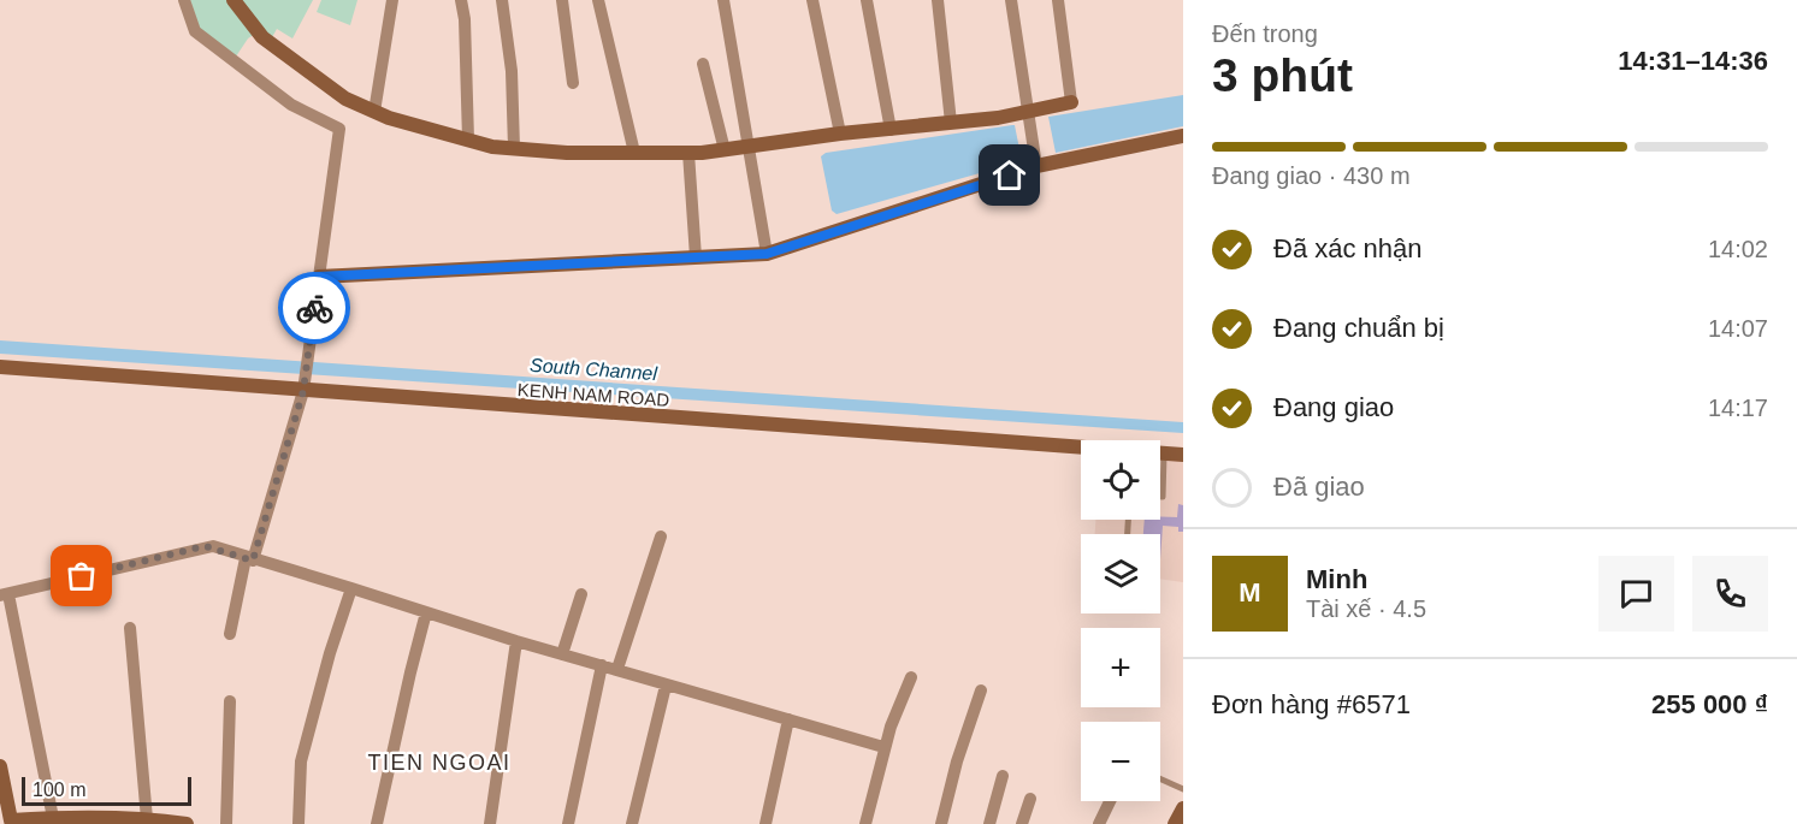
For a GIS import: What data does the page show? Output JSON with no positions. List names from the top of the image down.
{
  "streets": {
    "street": ["KENH NAM ROAD"]
  },
  "districts": ["TIEN NGOAI"],
  "water": ["South Channel"],
  "scale_bar": "100 m",
  "page": {
    "heading": ["3 phút", "Đến trong", "14:31–14:36"],
    "panel": [
      "Minh",
      "Tài xế · 4.5",
      "Đơn hàng #6571",
      "255 000 ₫"
    ],
    "bar": "Đang giao · 430 m",
    "list": [
      ["Đã xác nhận", "14:02"],
      ["Đang chuẩn bị", "14:07"],
      ["Đang giao", "14:17"],
      "Đã giao"
    ],
    "map_buttons": ["+", "−"],
    "round": "M",
    "scale": "100 m"
  }
}
